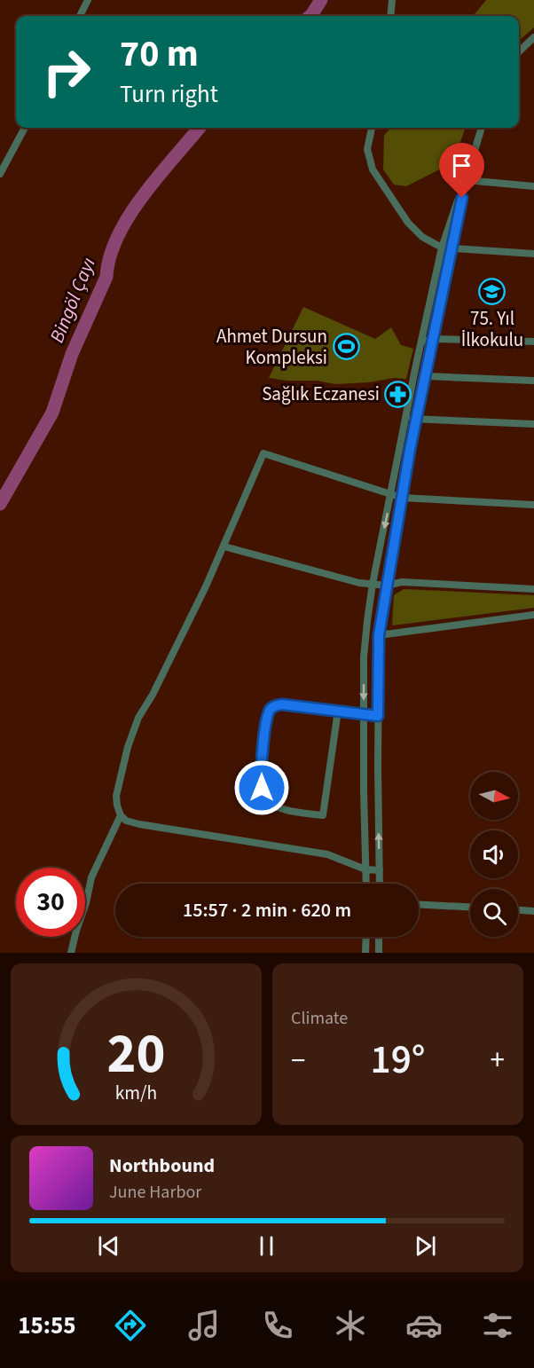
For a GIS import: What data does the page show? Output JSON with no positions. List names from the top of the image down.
{
  "water": ["Bingöl Çayı"],
  "places": {
    "school or university": ["75. Yıl İlkokulu"],
    "sports": ["Ahmet Dursun Kompleksi"],
    "pharmacy": ["Sağlık Eczanesi"]
  },
  "north": "right",
  "page": {
    "turn": ["70 m", "Turn right"],
    "limit": "30",
    "trip": "15:57 · 2 min · 620 m",
    "tile": "Climate",
    "heat": ["−", "19°", "+"],
    "song": ["Northbound", "June Harbor"],
    "tabs": "15:55",
    "gauge": ["20", "km/h"]
  }
}
